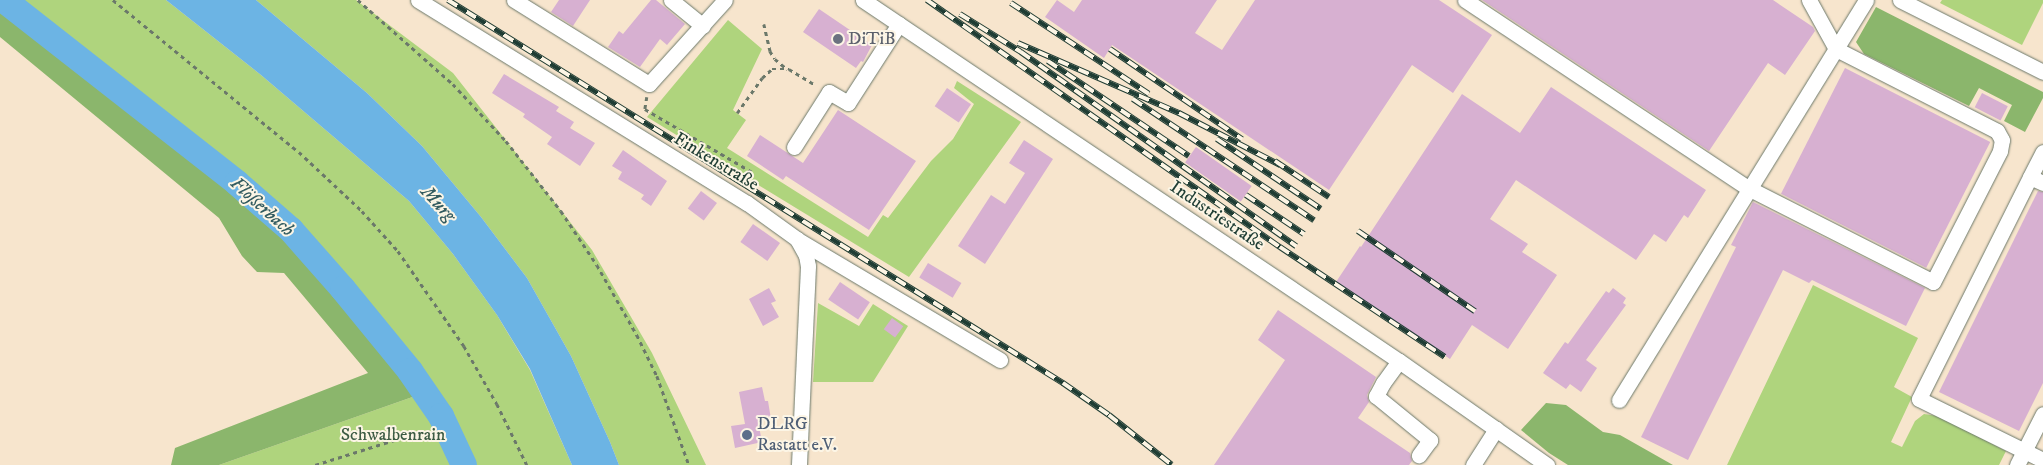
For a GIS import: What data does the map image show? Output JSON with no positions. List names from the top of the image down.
{
  "streets": {
    "street": ["Finkenstraße", "Industriestraße"]
  },
  "water": ["Murg", "Flößerbach"],
  "parks": ["Schwalbenrain"],
  "places": ["DiTiB", "DLRG Rastatt e.V."]
}
